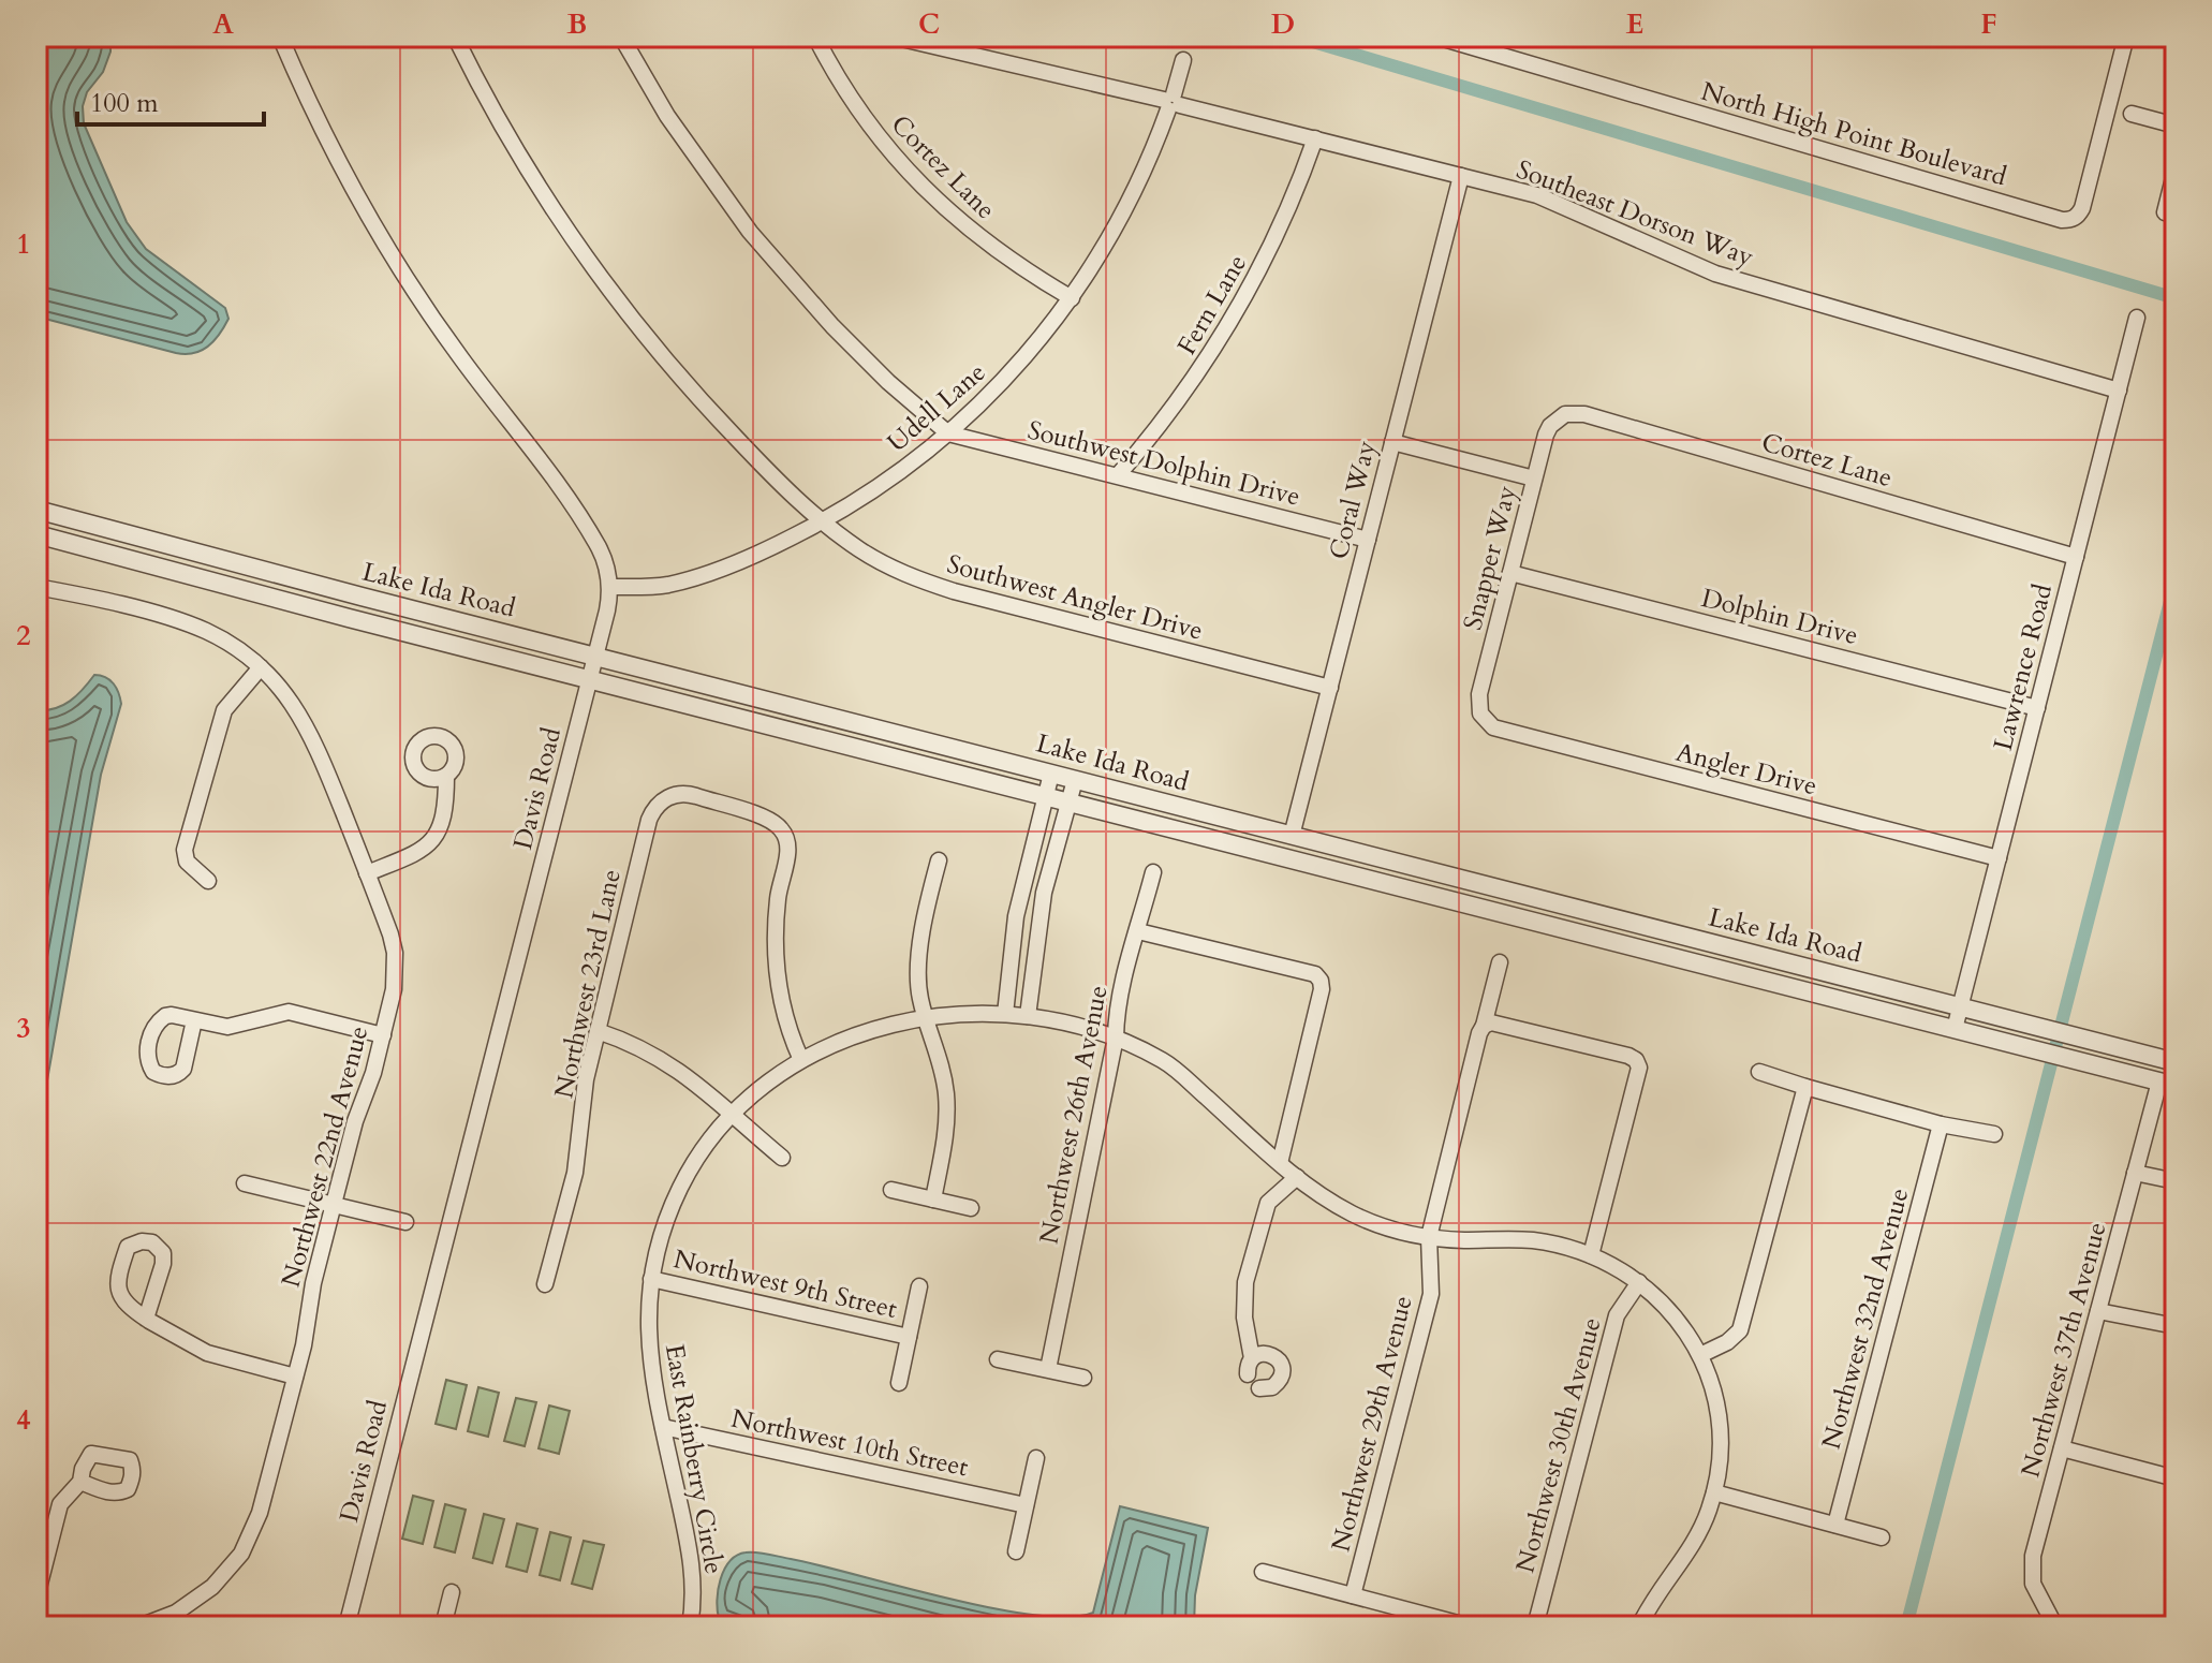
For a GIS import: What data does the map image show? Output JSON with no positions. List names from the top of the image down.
{
  "streets": {
    "street": [
      "North High Point Boulevard",
      "Cortez Lane",
      "Southeast Dorson Way",
      "Fern Lane",
      "Udell Lane",
      "Southwest Dolphin Drive",
      "Coral Way",
      "Snapper Way",
      "Lake Ida Road",
      "Southwest Angler Drive",
      "Dolphin Drive",
      "Lawrence Road",
      "Angler Drive",
      "Davis Road",
      "Northwest 23rd Lane",
      "Northwest 26th Avenue",
      "Northwest 22nd Avenue",
      "Northwest 9th Street",
      "Northwest 32nd Avenue",
      "Northwest 37th Avenue",
      "Northwest 29th Avenue",
      "Northwest 10th Street",
      "Northwest 30th Avenue",
      "East Rainberry Circle"
    ]
  },
  "crossings": [
    ["Cortez Lane", "Udell Lane"],
    ["Cortez Lane", "Snapper Way"],
    ["Cortez Lane", "Lawrence Road"],
    ["Southeast Dorson Way", "Fern Lane"],
    ["Southeast Dorson Way", "Udell Lane"],
    ["Southeast Dorson Way", "Coral Way"],
    ["Southeast Dorson Way", "Lawrence Road"],
    ["Fern Lane", "Southwest Dolphin Drive"],
    ["Udell Lane", "Southwest Dolphin Drive"],
    ["Udell Lane", "Southwest Angler Drive"],
    ["Udell Lane", "Davis Road"],
    ["Southwest Dolphin Drive", "Coral Way"],
    ["Coral Way", "Lake Ida Road"],
    ["Coral Way", "Southwest Angler Drive"],
    ["Snapper Way", "Dolphin Drive"],
    ["Snapper Way", "Angler Drive"],
    ["Lake Ida Road", "Lawrence Road"],
    ["Lake Ida Road", "Davis Road"],
    ["Lake Ida Road", "Northwest 37th Avenue"],
    ["Dolphin Drive", "Lawrence Road"],
    ["Lawrence Road", "Angler Drive"],
    ["Northwest 23rd Lane", "East Rainberry Circle"],
    ["Northwest 26th Avenue", "East Rainberry Circle"],
    ["Northwest 9th Street", "East Rainberry Circle"],
    ["Northwest 29th Avenue", "East Rainberry Circle"],
    ["Northwest 10th Street", "East Rainberry Circle"],
    ["Northwest 30th Avenue", "East Rainberry Circle"]
  ],
  "scale_bar": "100 m",
  "grid": {
    "columns": [
      "A",
      "B",
      "C",
      "D",
      "E",
      "F"
    ],
    "rows": [
      "1",
      "2",
      "3",
      "4"
    ]
  }
}
